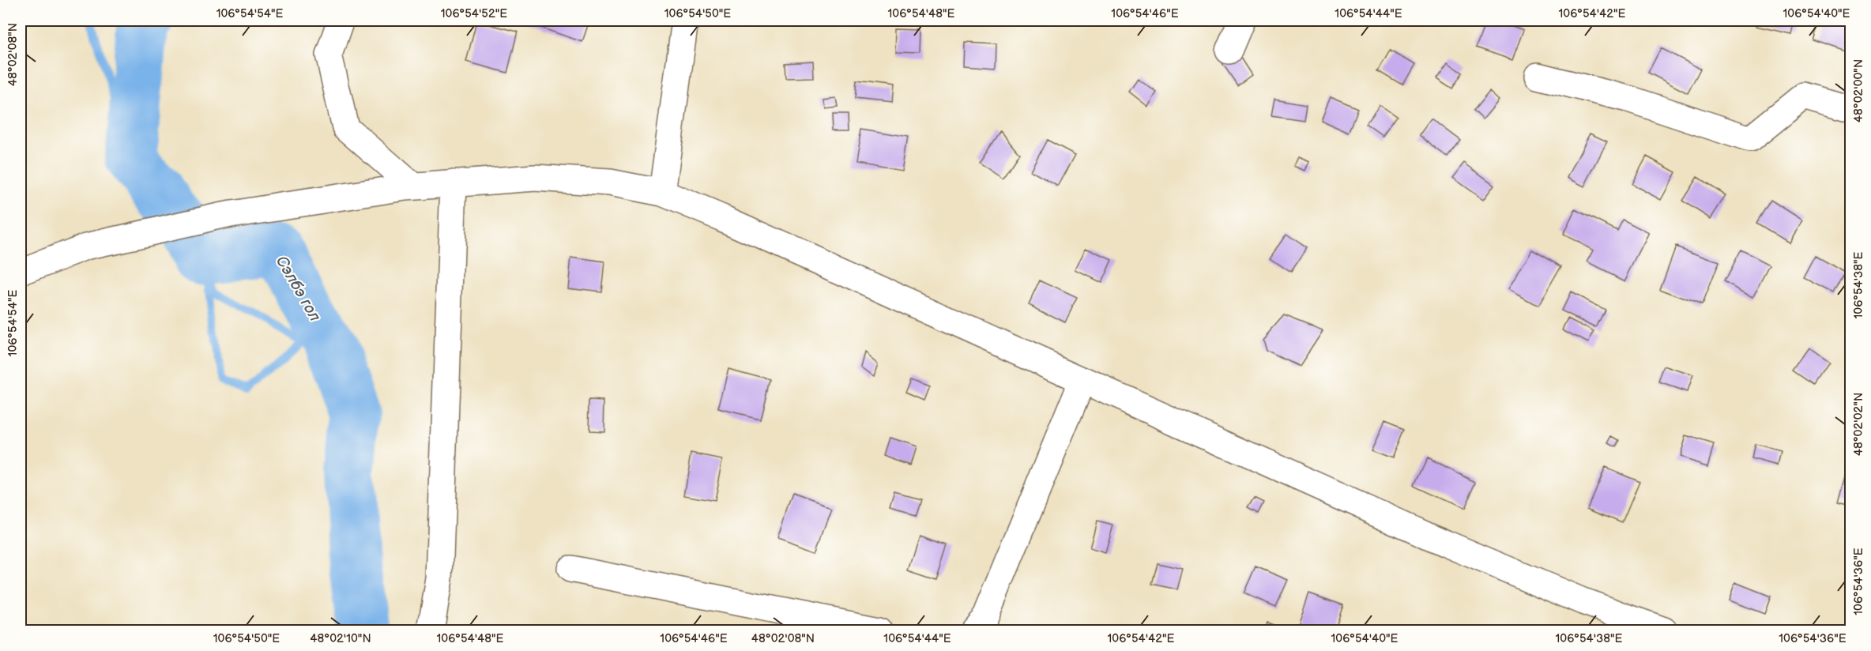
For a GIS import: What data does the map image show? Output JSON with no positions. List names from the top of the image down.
{
  "water": ["Сэлбэ гол"],
  "coordinates": [
    "106°54'54\"E",
    "106°54'52\"E",
    "106°54'50\"E",
    "106°54'48\"E",
    "106°54'46\"E",
    "106°54'44\"E",
    "106°54'42\"E",
    "106°54'40\"E",
    "48°02'08\"N",
    "48°02'00\"N",
    "106°54'38\"E",
    "48°02'02\"N",
    "106°54'36\"E",
    "48°02'10\"N"
  ]
}
